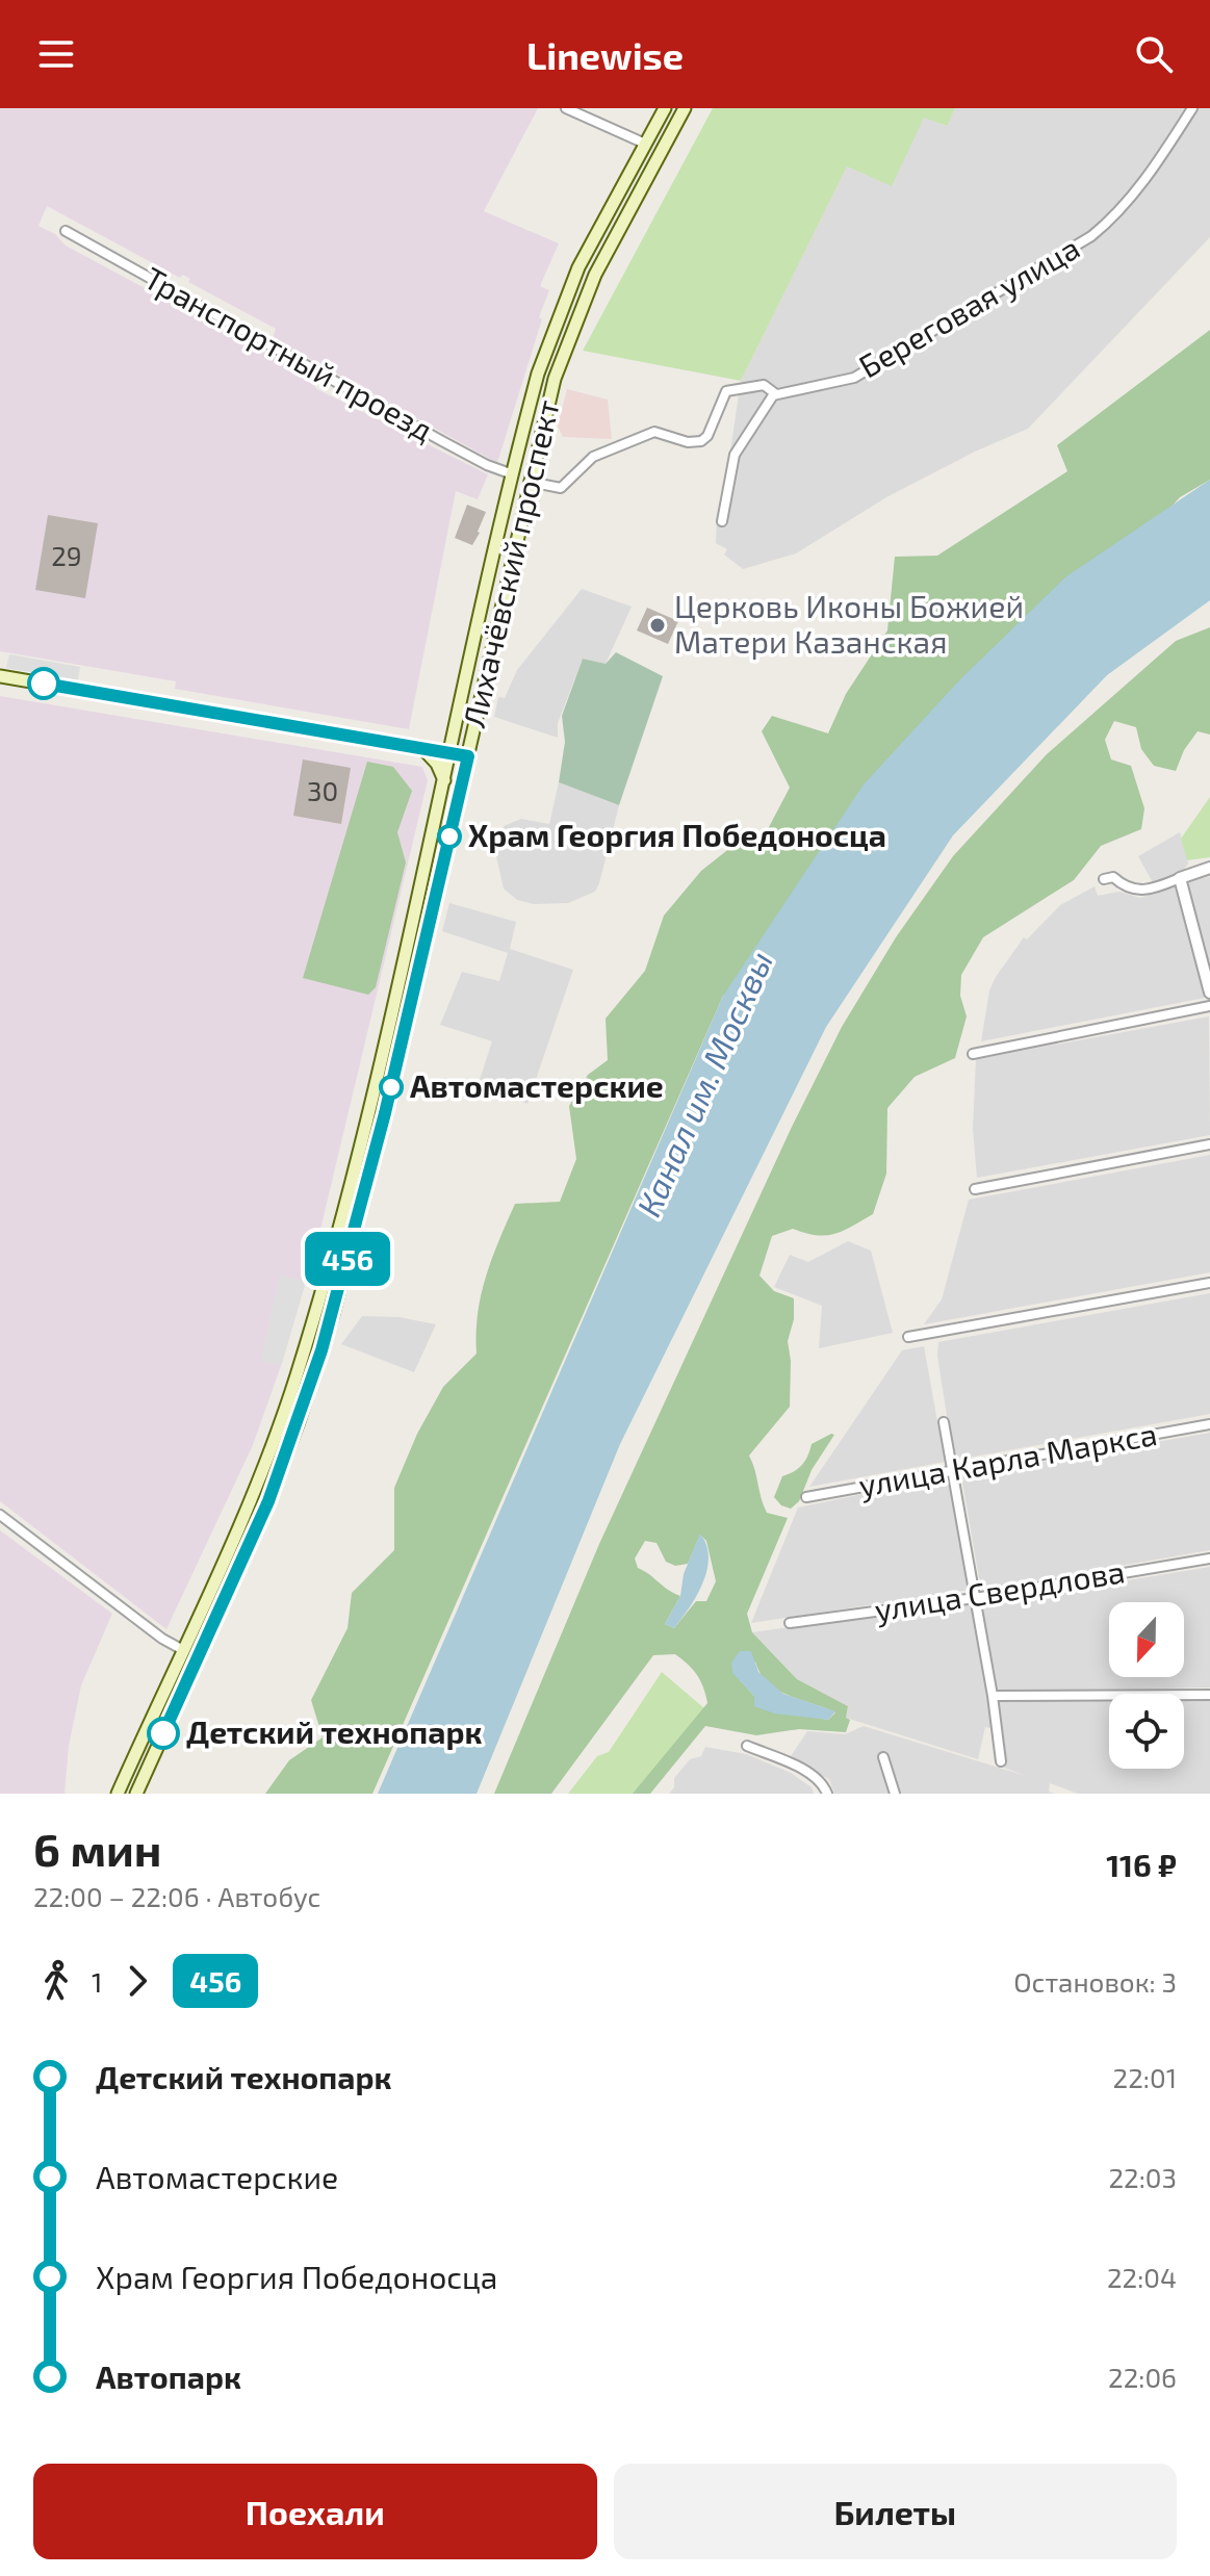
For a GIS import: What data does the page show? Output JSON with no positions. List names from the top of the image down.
{
  "streets": {
    "main road": ["Лихачёвский проспект"],
    "street": [
      "Береговая улица",
      "Транспортный проезд",
      "улица Карла Маркса",
      "улица Свердлова"
    ]
  },
  "crossings": [
    ["Транспортный проезд", "Лихачёвский проспект"]
  ],
  "water": ["Канал им. Москвы"],
  "places": [
    "Церковь Иконы Божией Матери Казанская",
    "Храм Георгия Победоносца",
    "Автомастерские",
    "Детский технопарк"
  ],
  "lines": ["bus line 456"],
  "house_numbers": ["29", "30"],
  "north": "bottom",
  "page": {
    "header": "Linewise",
    "on_map": "456",
    "heading": ["6 мин", "22:00 – 22:06 · Автобус", "116 ₽"],
    "legs": ["1", "456", "Остановок: 3"],
    "list": [
      {
        "name": "Детский технопарк",
        "value": "22:01"
      },
      {
        "name": "Автомастерские",
        "value": "22:03"
      },
      {
        "name": "Храм Георгия Победоносца",
        "value": "22:04"
      },
      {
        "name": "Автопарк",
        "value": "22:06"
      }
    ],
    "buttons": ["Поехали", "Билеты"]
  }
}
